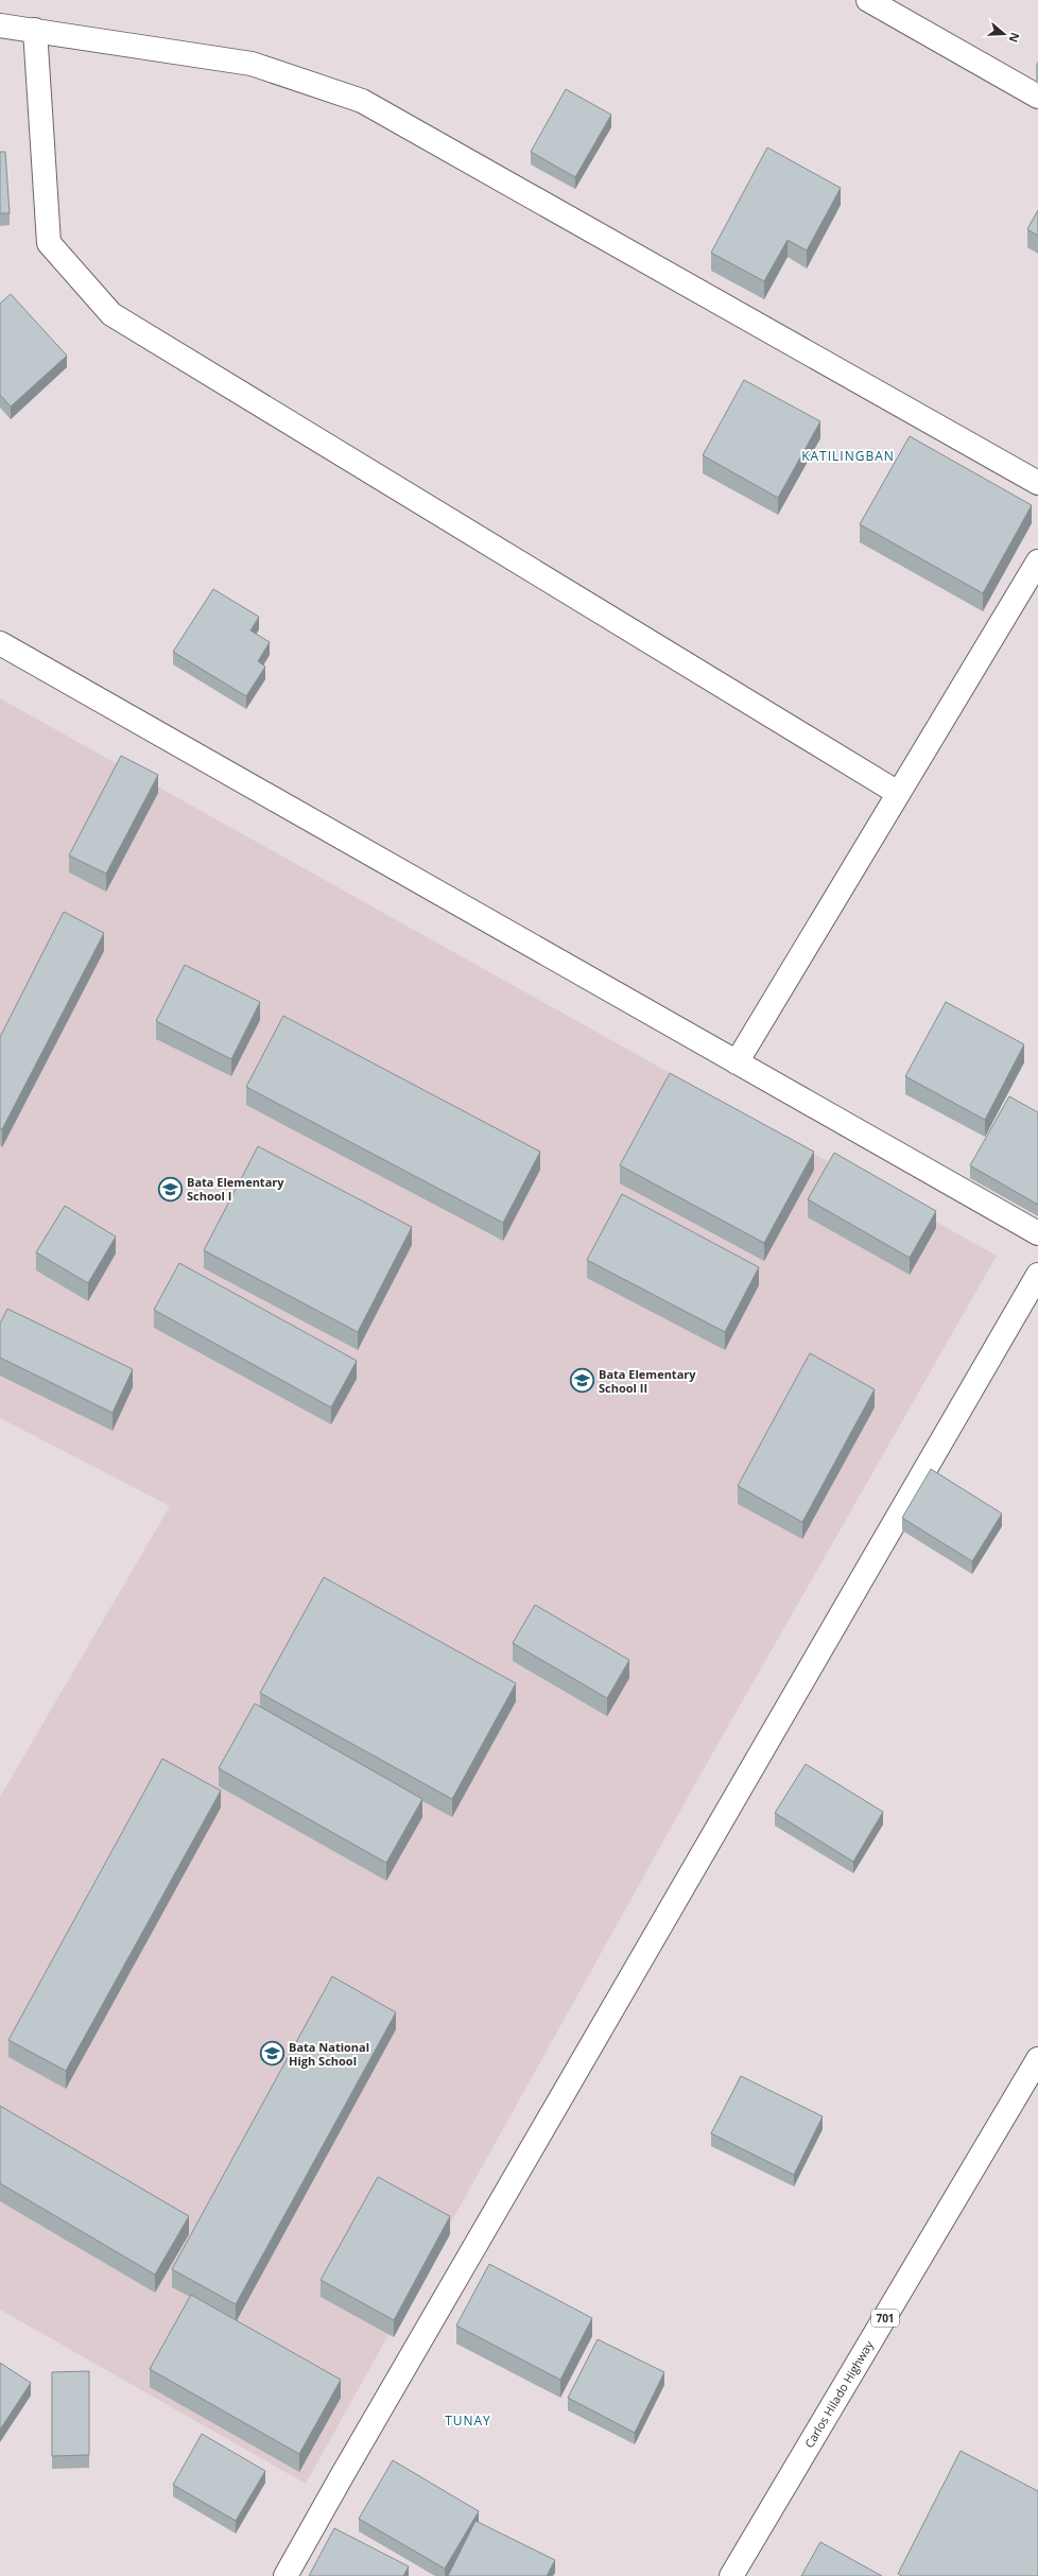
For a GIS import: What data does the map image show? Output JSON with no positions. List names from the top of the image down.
{
  "streets": {
    "street": ["701", "Carlos Hilado Highway"]
  },
  "districts": ["KATILINGBAN", "TUNAY"],
  "places": {
    "school or university": ["Bata Elementary School I", "Bata Elementary School II", "Bata National High School"]
  },
  "north": "right"
}
